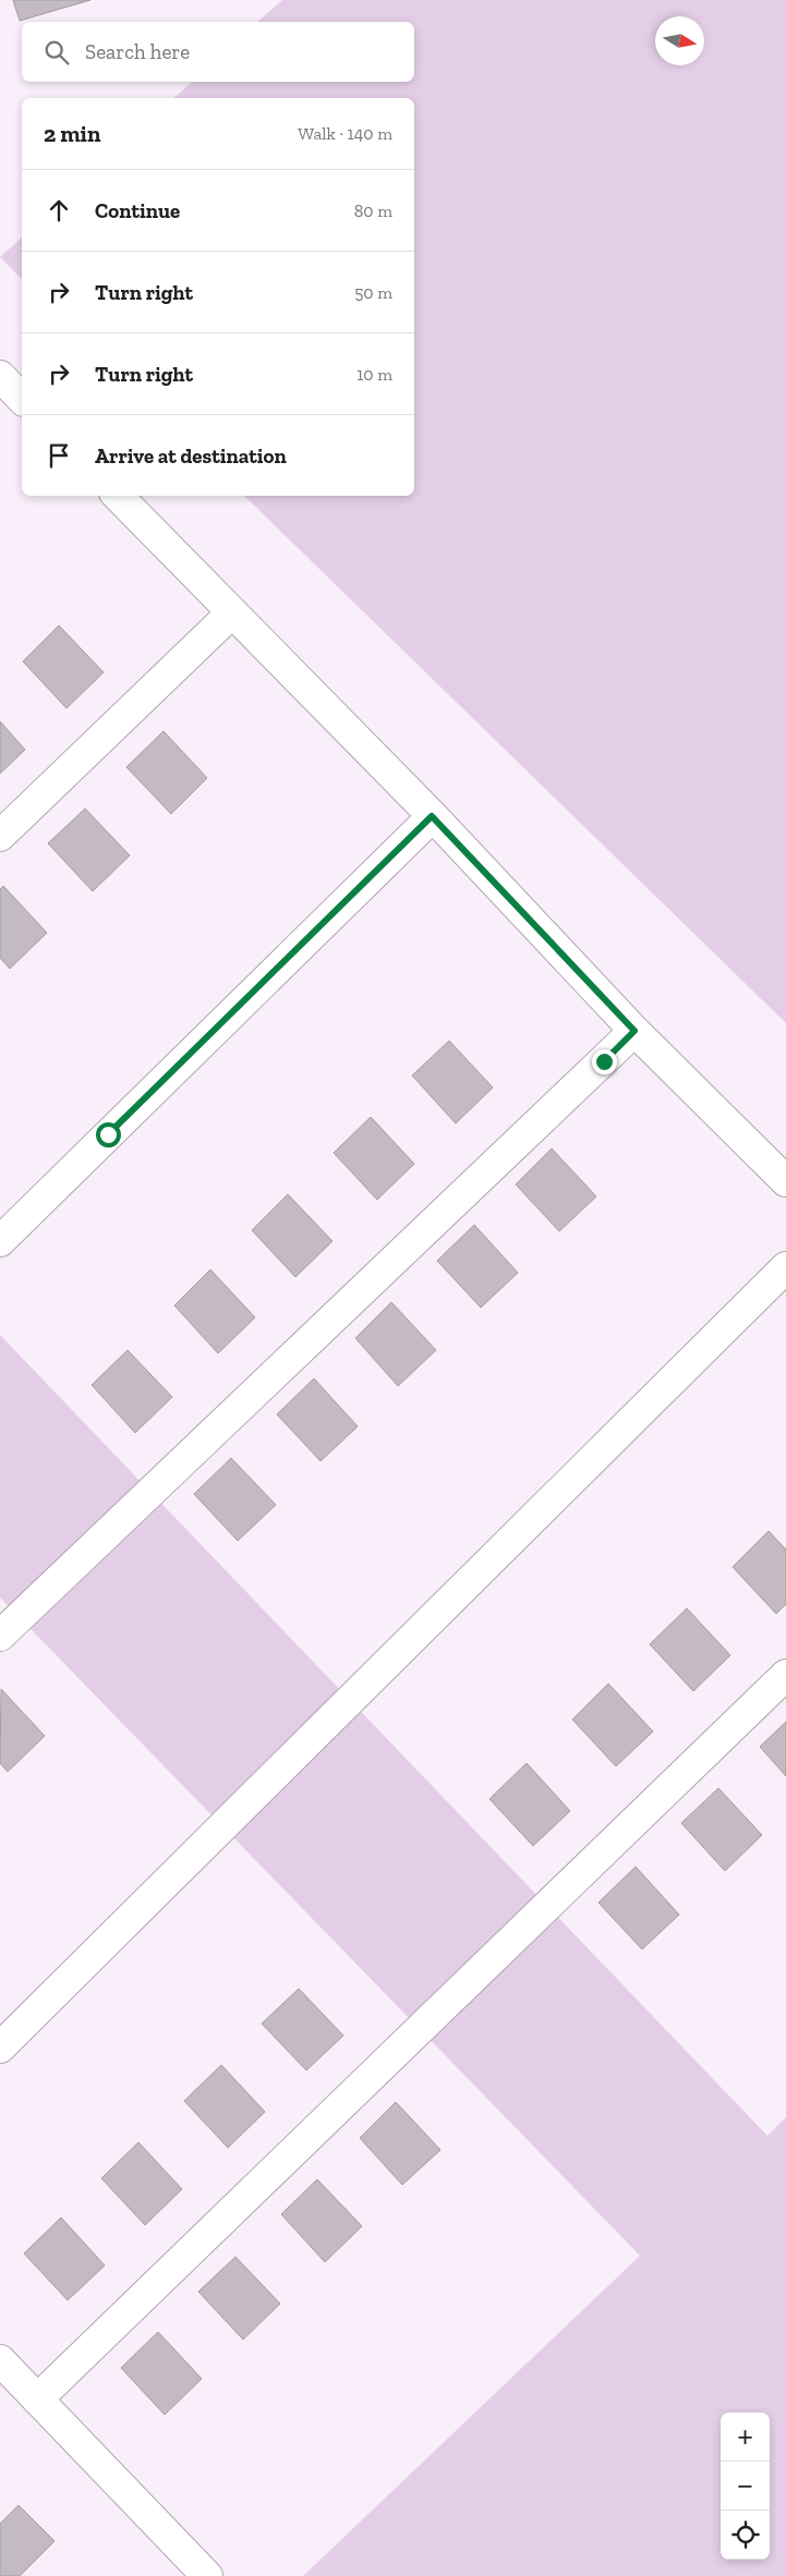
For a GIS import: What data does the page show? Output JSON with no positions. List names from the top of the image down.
{
  "north": "right",
  "page": {
    "search": "Search here",
    "heading": ["2 min", "Walk · 140 m"],
    "list": [
      ["Continue", "80 m"],
      ["Turn right", "50 m"],
      ["Turn right", "10 m"],
      "Arrive at destination"
    ],
    "map_buttons": ["+", "−"]
  }
}
